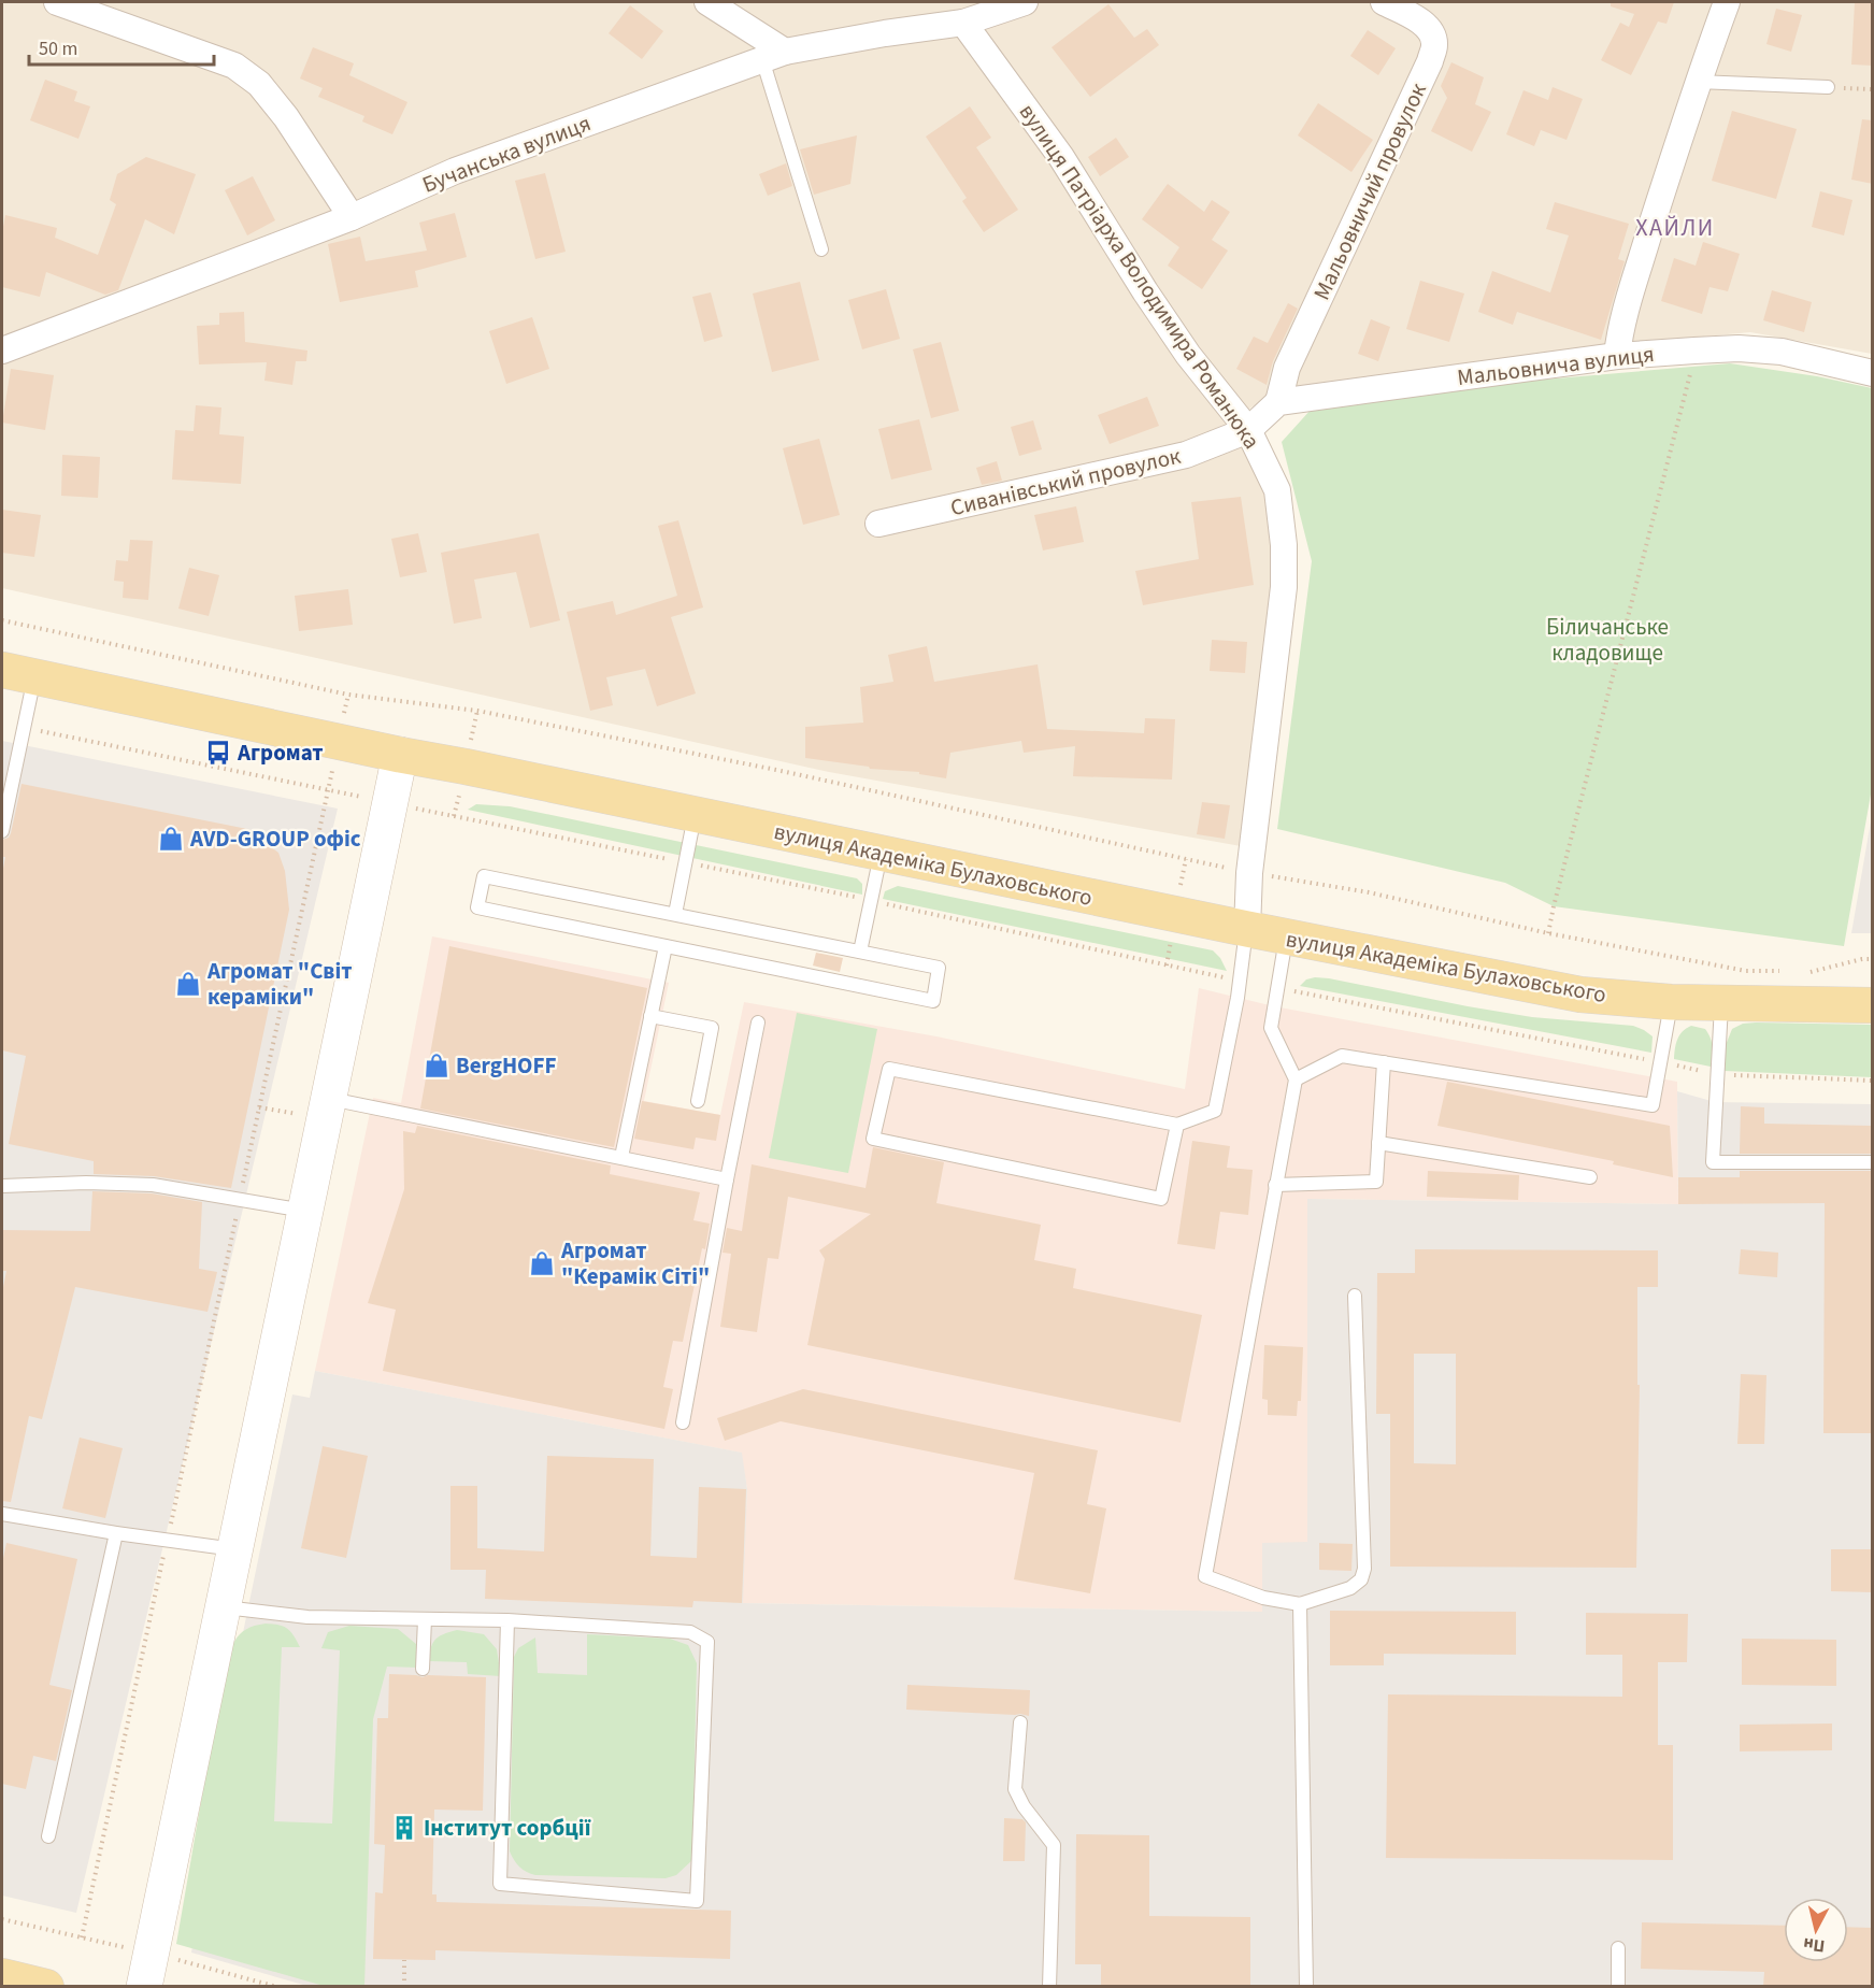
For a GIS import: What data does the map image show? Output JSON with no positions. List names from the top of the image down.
{
  "streets": {
    "main road": ["вулиця Академіка Булаховського"],
    "street": [
      "Бучанська вулиця",
      "Мальовничий провулок",
      "вулиця Патріарха Володимира Романюка",
      "Мальовнича вулиця",
      "Сиванівський провулок"
    ]
  },
  "crossings": [
    ["Бучанська вулиця", "вулиця Патріарха Володимира Романюка"],
    ["Мальовничий провулок", "Мальовнича вулиця"],
    ["вулиця Патріарха Володимира Романюка", "Сиванівський провулок"],
    ["вулиця Патріарха Володимира Романюка", "вулиця Академіка Булаховського"]
  ],
  "districts": ["ХАЙЛИ"],
  "parks": ["Біличанське кладовище"],
  "places": {
    "bus stop": ["Агромат"],
    "shop": [
      "AVD-GROUP офіс",
      "Агромат \"Світ кераміки\"",
      "BergHOFF",
      "Агромат \"Керамік Сіті\""
    ],
    "building": ["Інститут сорбції"]
  },
  "scale_bar": "50 m",
  "north": "bottom"
}
